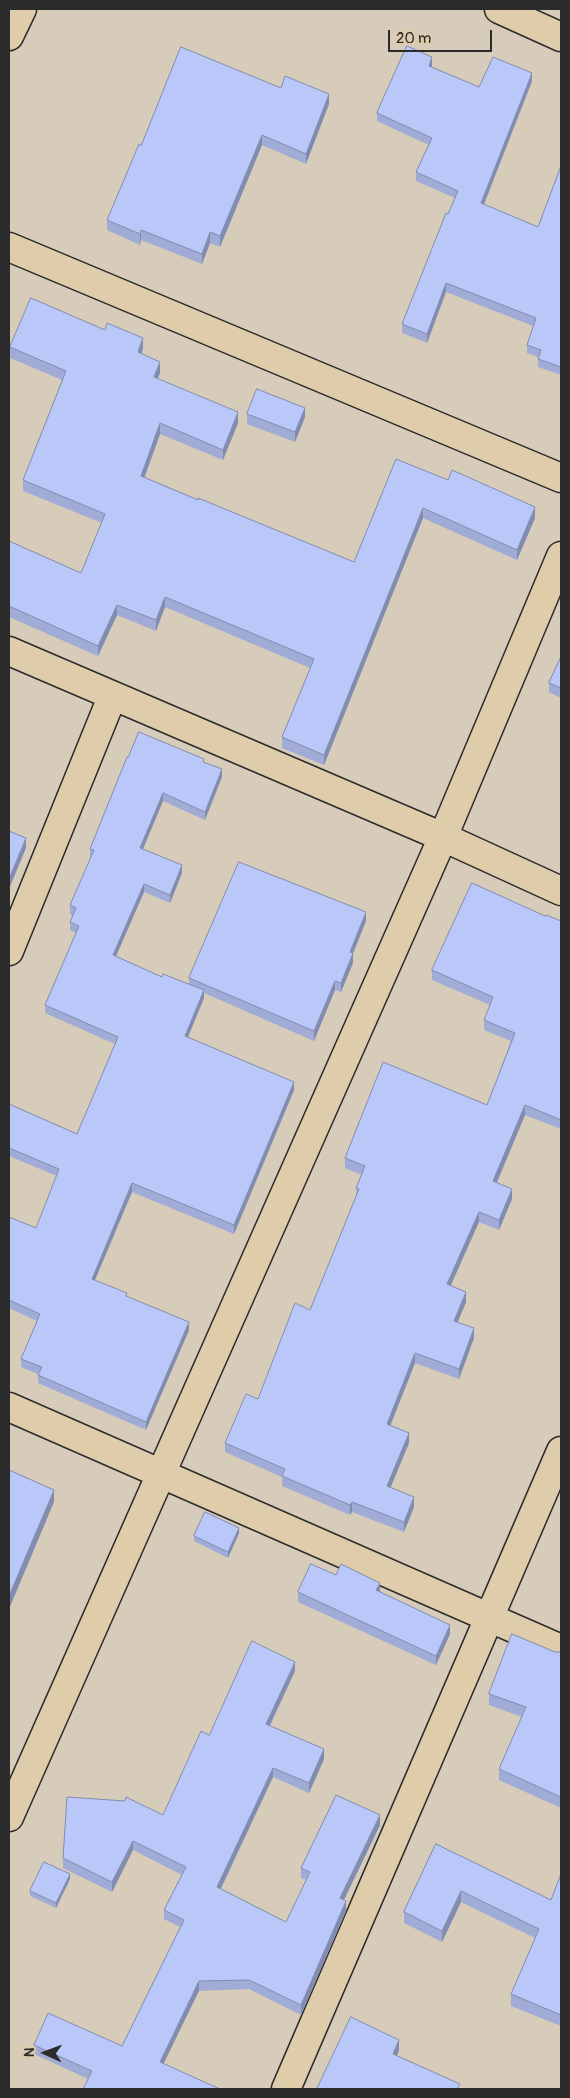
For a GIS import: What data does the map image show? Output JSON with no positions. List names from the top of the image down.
{
  "scale_bar": "20 m",
  "north": "left"
}
